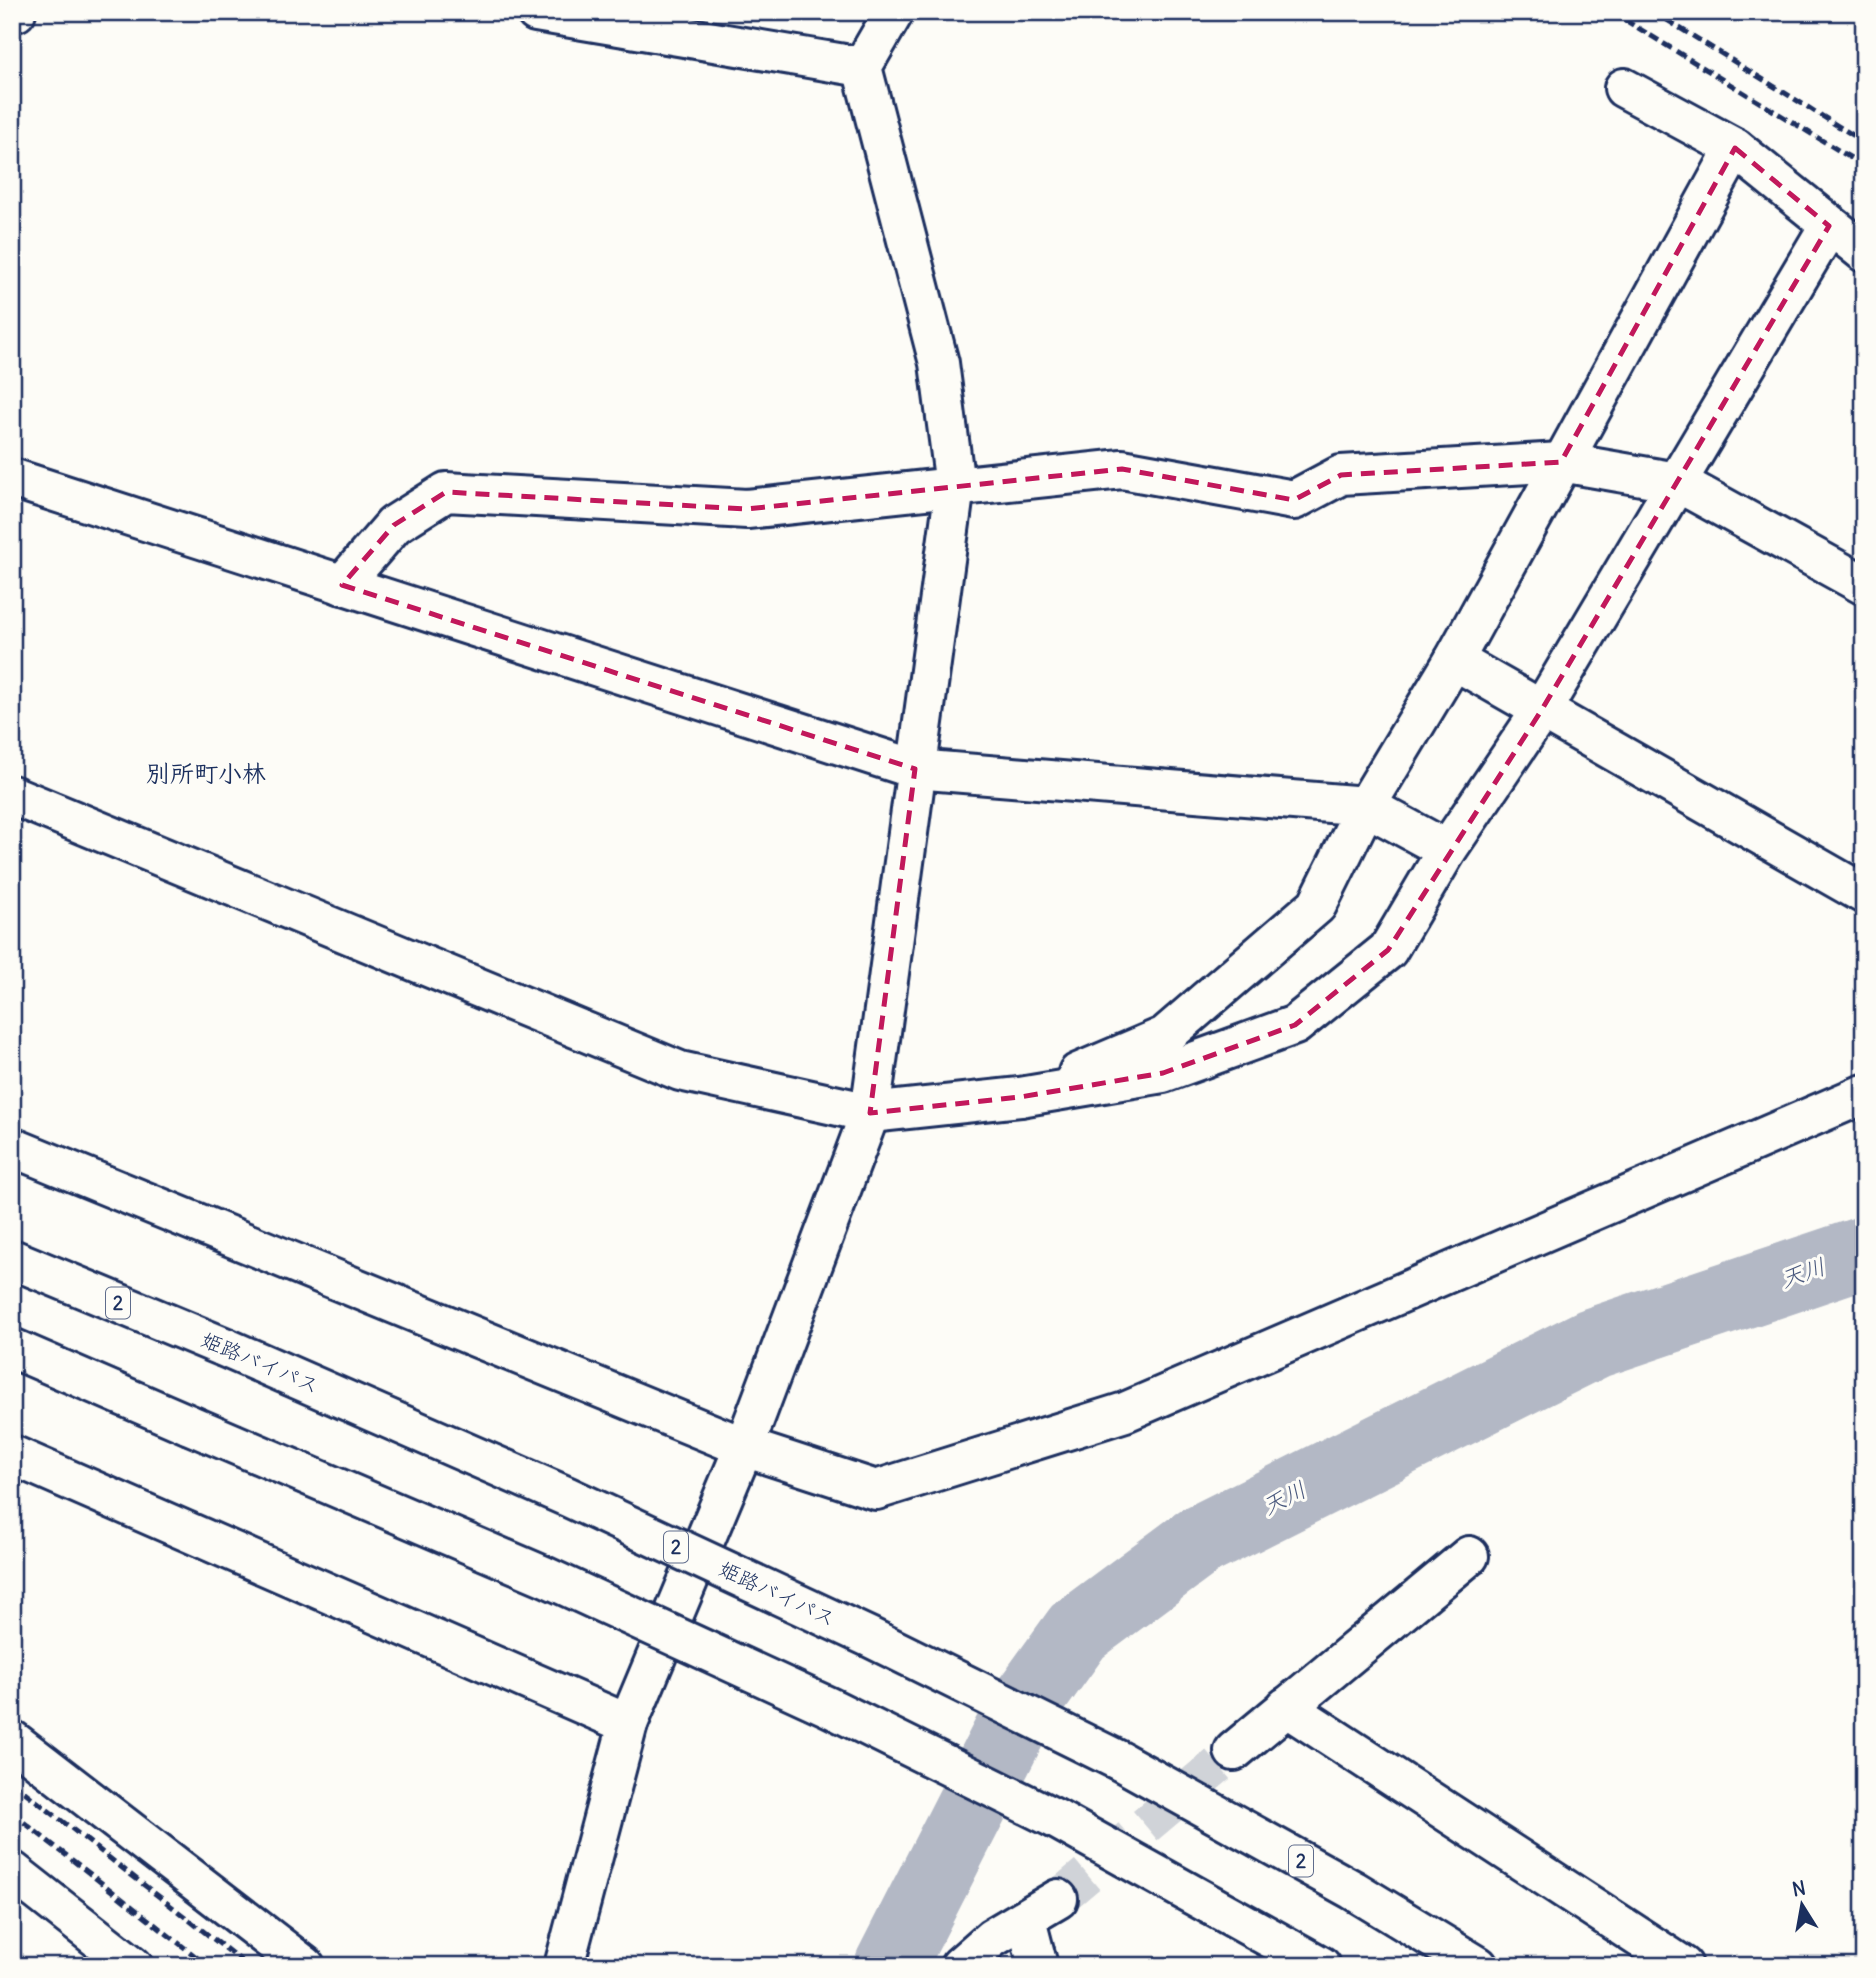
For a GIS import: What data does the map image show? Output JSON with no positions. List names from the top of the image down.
{
  "streets": {
    "main road": ["2", "姫路バイパス"]
  },
  "districts": ["別所町小林"],
  "water": ["天川"],
  "north": "top"
}
